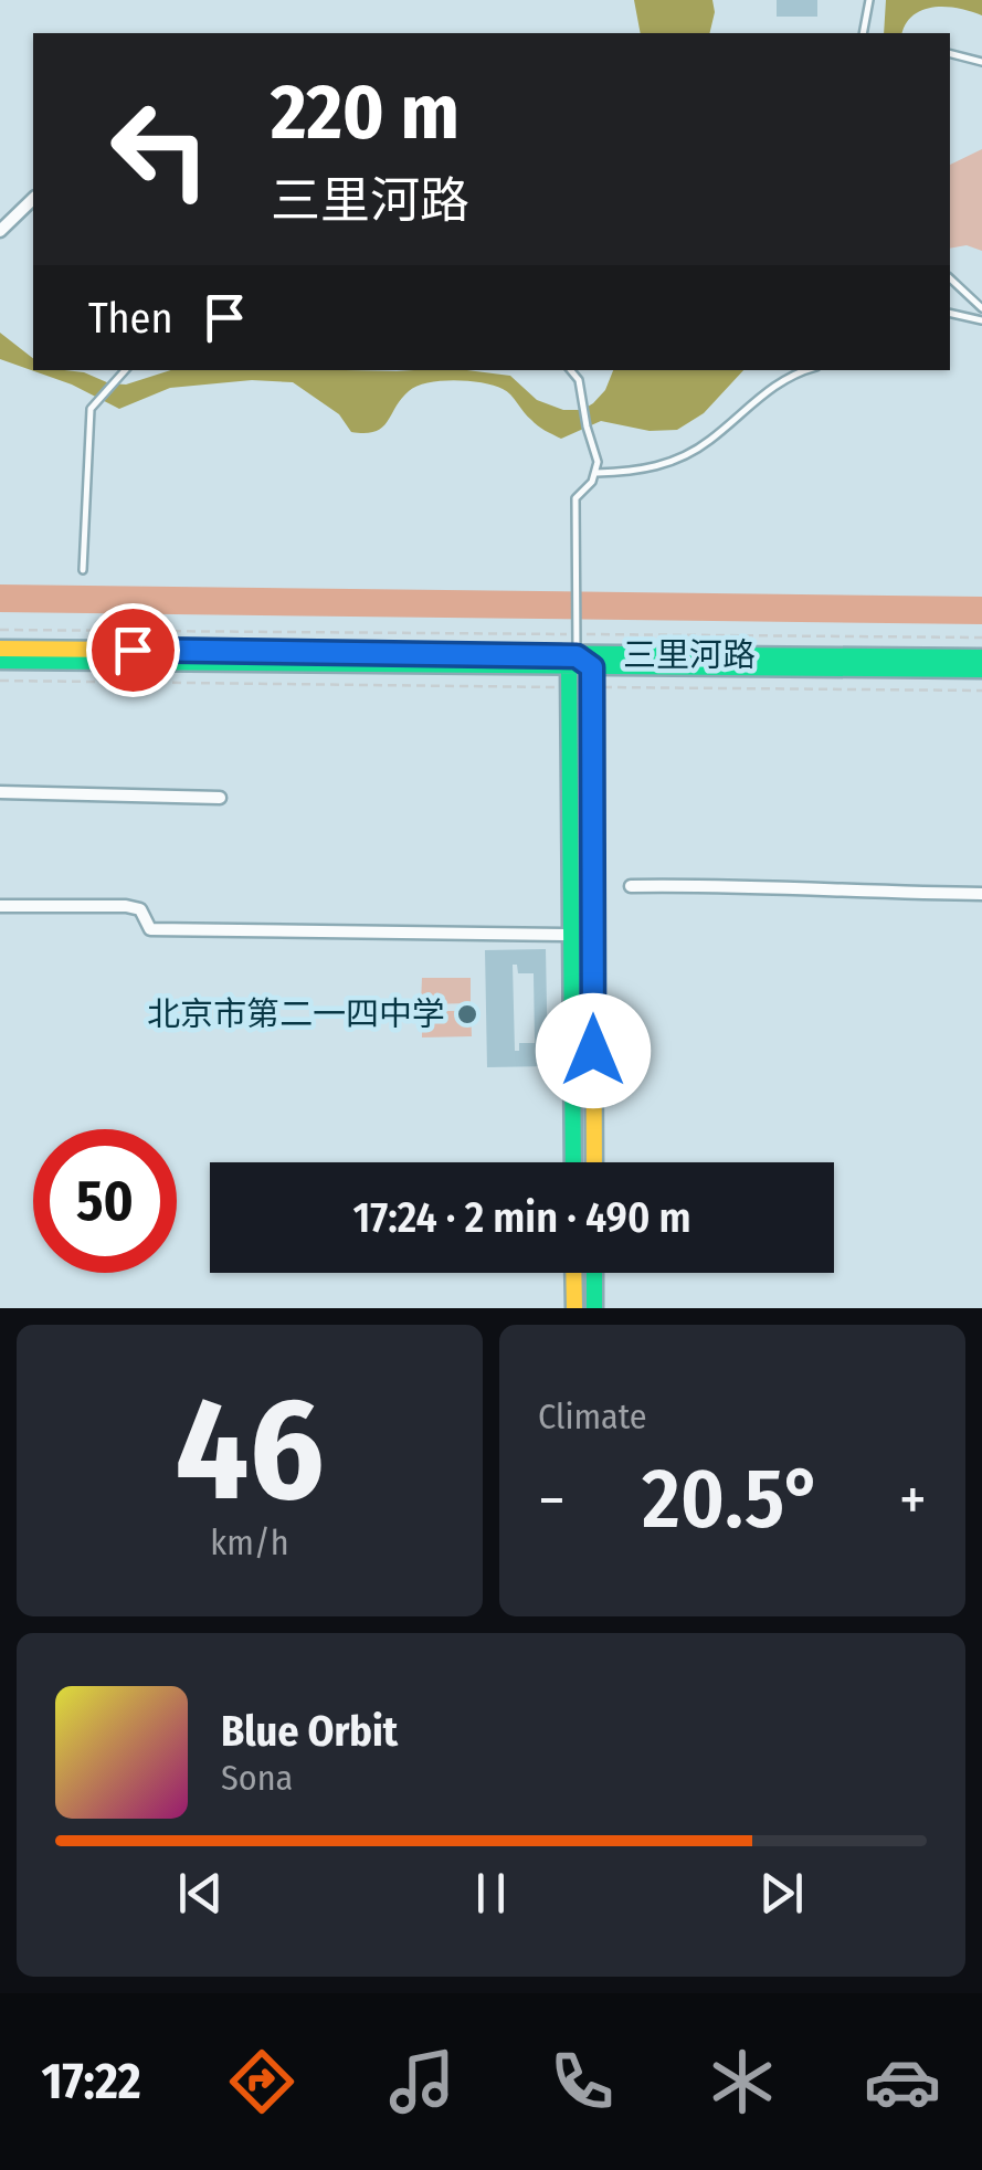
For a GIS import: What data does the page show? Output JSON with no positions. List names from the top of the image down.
{
  "streets": {
    "main road": ["三里河路"]
  },
  "places": ["北京市第二一四中学"],
  "page": {
    "turn": ["220 m", "三里河路"],
    "then": "Then",
    "limit": "50",
    "trip": "17:24 · 2 min · 490 m",
    "tile": [
      ["46", "km/h"],
      "Climate"
    ],
    "heat": ["−", "20.5°", "+"],
    "song": ["Blue Orbit", "Sona"],
    "tabs": "17:22"
  }
}
